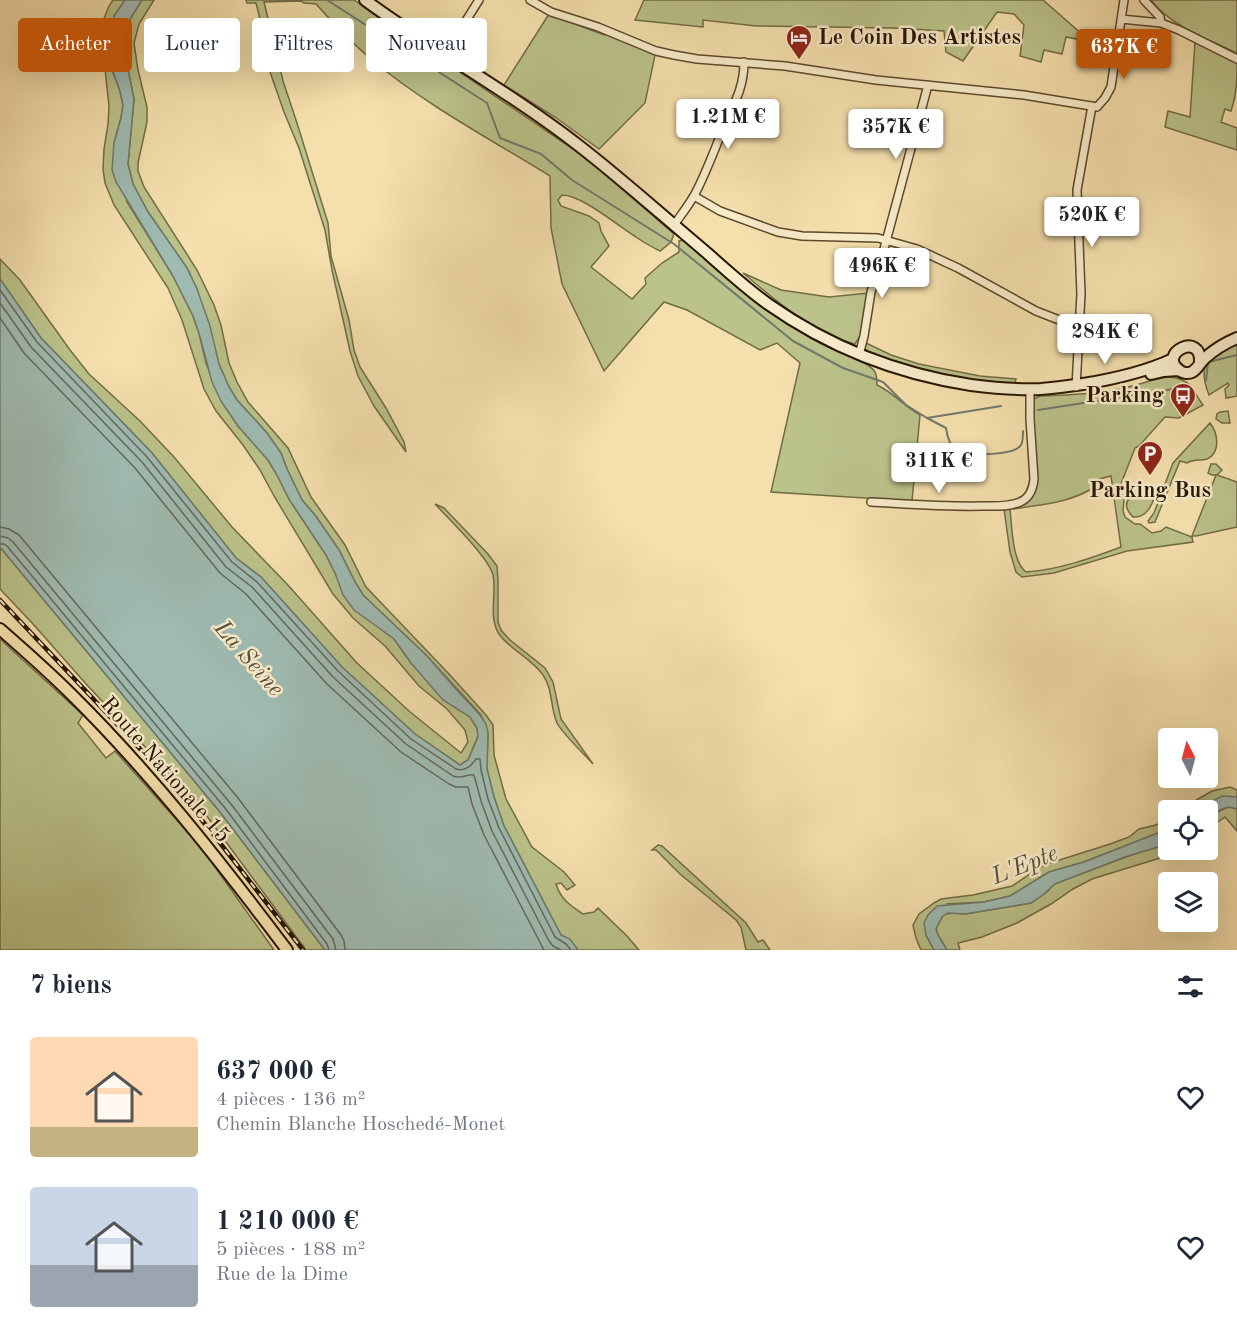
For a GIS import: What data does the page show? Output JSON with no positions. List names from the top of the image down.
{
  "streets": {
    "main road": ["Route Nationale 15"]
  },
  "water": ["La Seine", "L'Epte"],
  "places": {
    "hotel": ["Le Coin Des Artistes"],
    "bus stop": ["Parking"],
    "parking": ["Parking Bus"]
  },
  "north": "top",
  "page": {
    "chip": [
      "Acheter",
      "Louer",
      "Filtres",
      "Nouveau"
    ],
    "price": [
      "637K €",
      "1.21M €",
      "357K €",
      "520K €",
      "496K €",
      "284K €",
      "311K €"
    ],
    "heading": "7 biens",
    "list": [
      {
        "name": "637 000 €",
        "note": "4 pièces · 136 m² · Chemin Blanche Hoschedé-Monet"
      },
      {
        "name": "1 210 000 €",
        "note": "5 pièces · 188 m² · Rue de la Dime"
      }
    ]
  }
}
